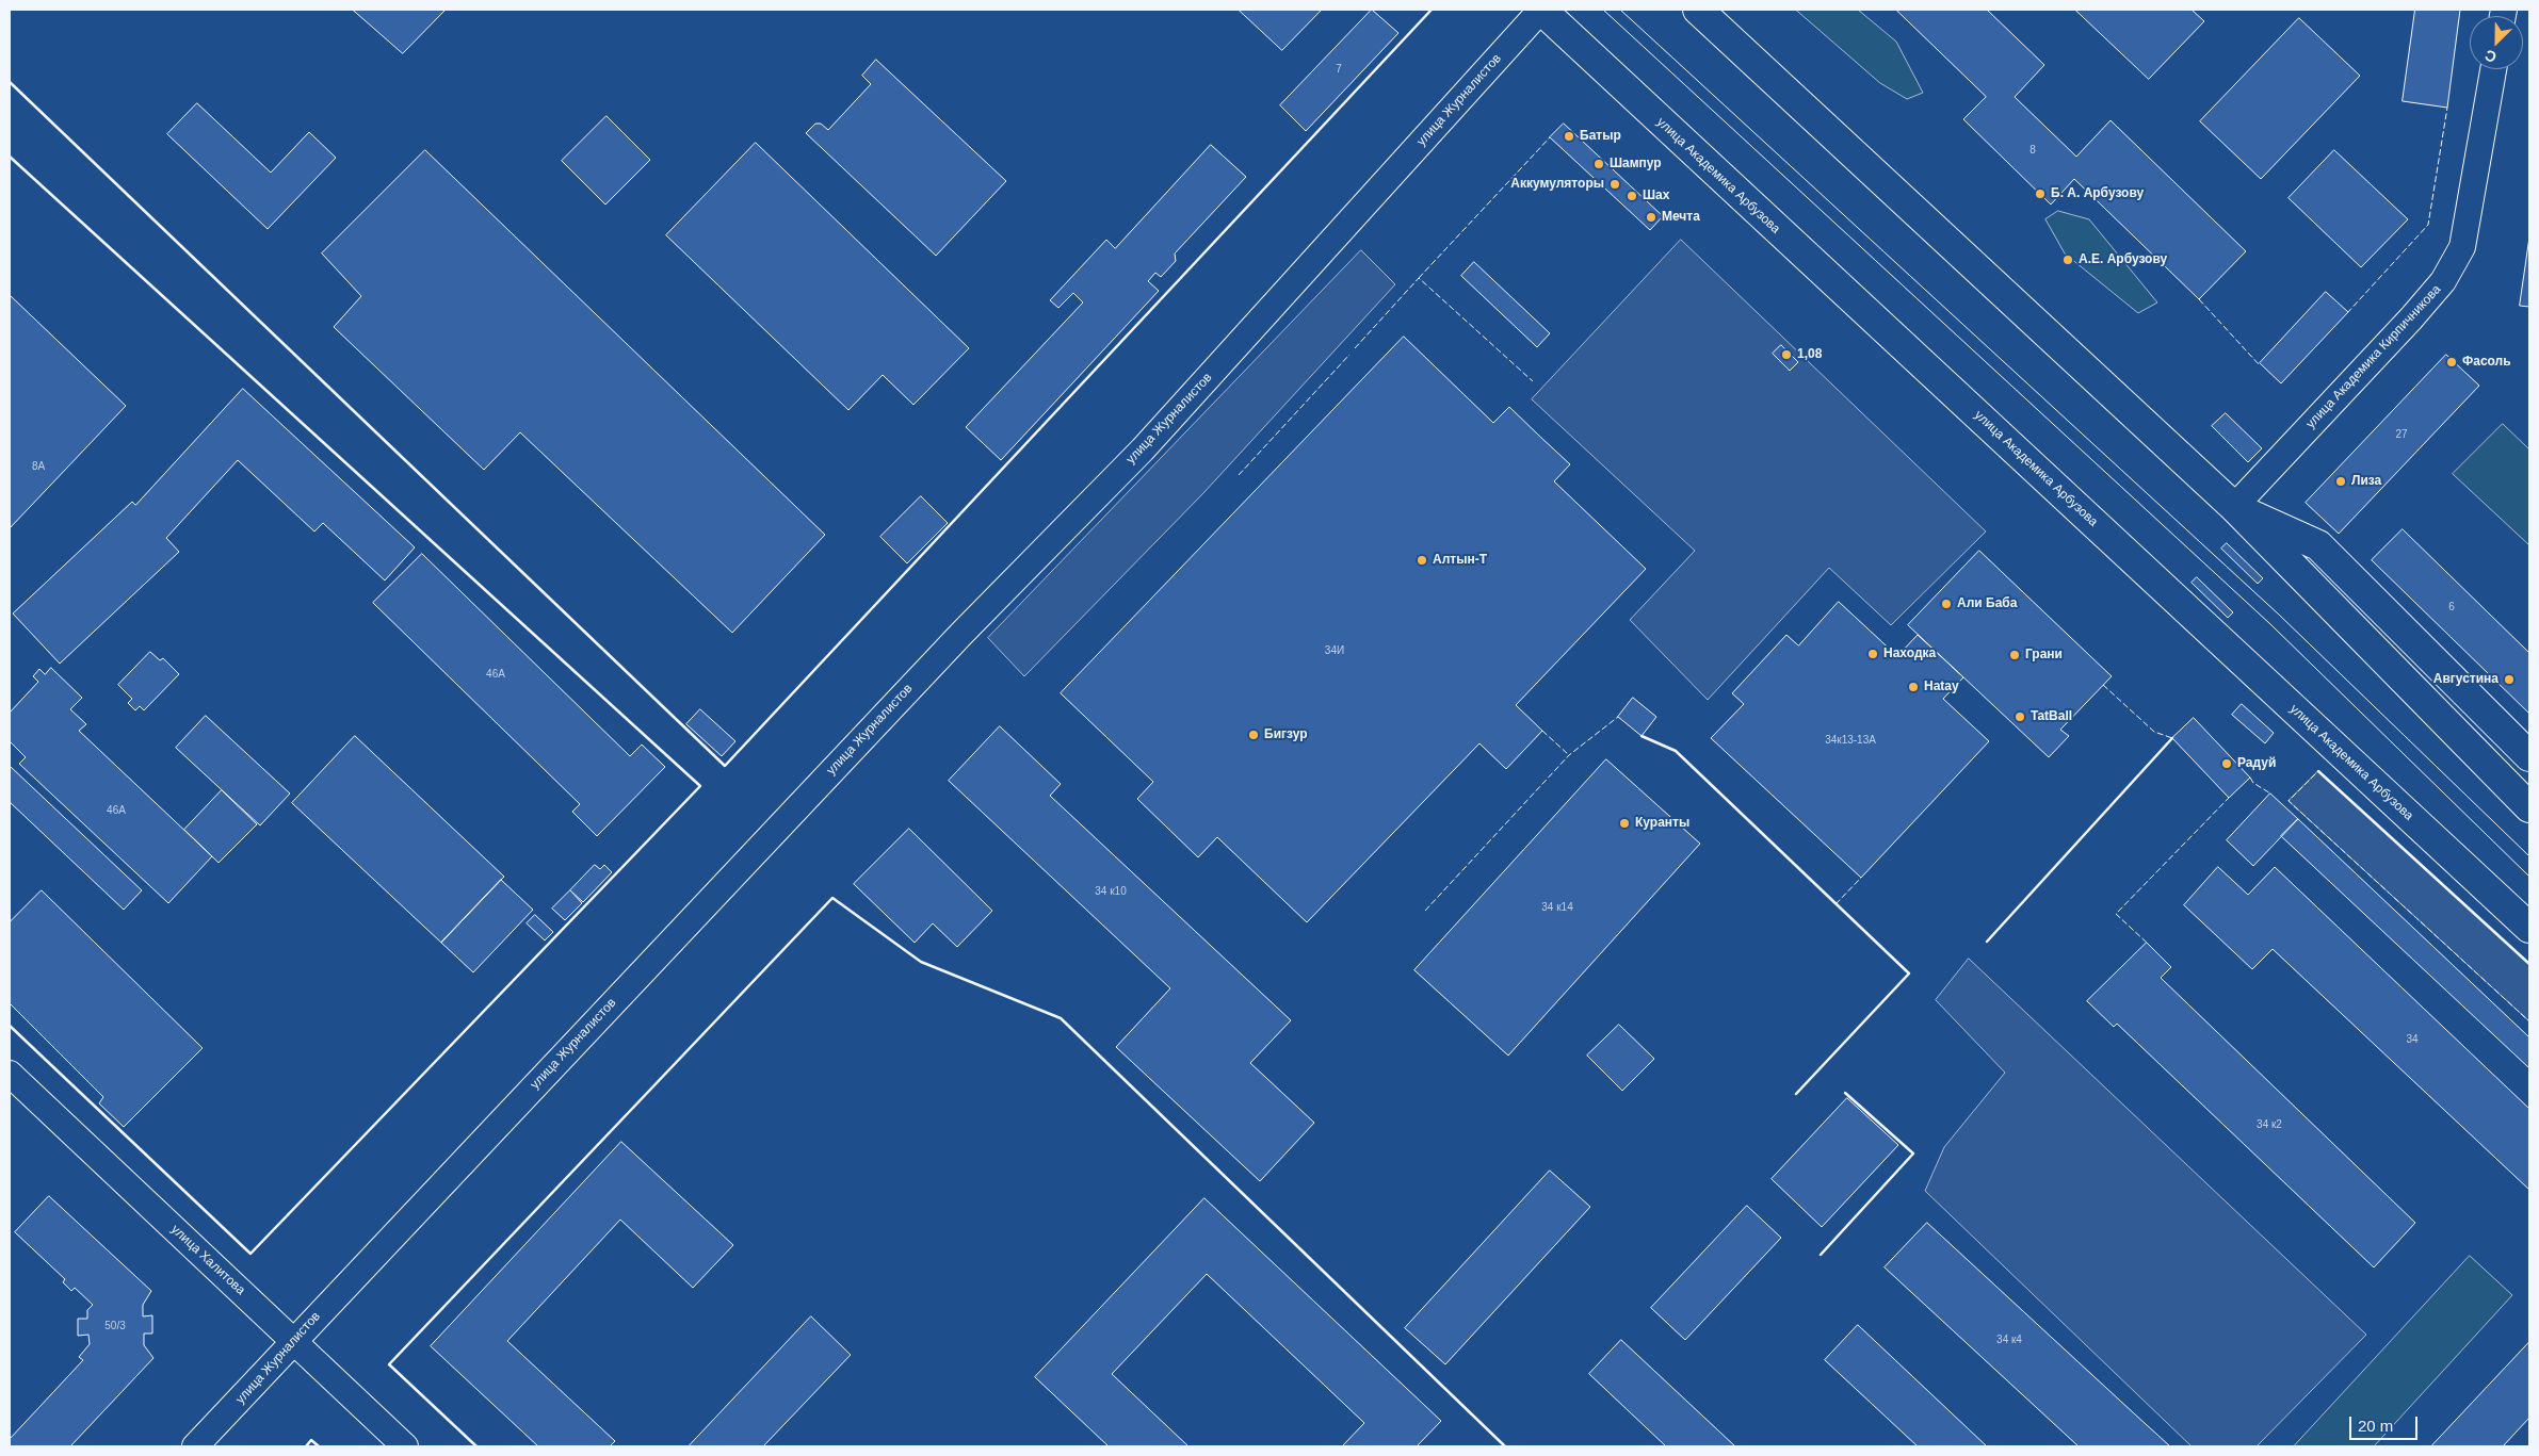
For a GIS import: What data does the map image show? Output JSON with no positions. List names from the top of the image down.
{
  "streets": {
    "main road": ["улица Академика Арбузова"],
    "street": ["улица Журналистов", "улица Академика Кирпичникова", "улица Халитова"]
  },
  "crossings": [
    ["улица Журналистов", "улица Академика Арбузова"],
    ["улица Журналистов", "улица Халитова"]
  ],
  "places": [
    "Батыр",
    "Шампур",
    "Аккумуляторы",
    "Б. А. Арбузову",
    "Шах",
    "Мечта",
    "А.Е. Арбузову",
    "1,08",
    "Фасоль",
    "Лиза",
    "Алтын-Т",
    "Али Баба",
    "Находка",
    "Грани",
    "Августина",
    "Hatay",
    "TatBall",
    "Бигзур",
    "Радуй",
    "Куранты"
  ],
  "house_numbers": [
    "7",
    "8",
    "27",
    "8А",
    "6",
    "34И",
    "46А",
    "34к13-13А",
    "46А",
    "34 к10",
    "34 к14",
    "34",
    "34 к2",
    "50/3",
    "34 к4"
  ],
  "scale_bar": "20 m",
  "north": "bottom left"
}
